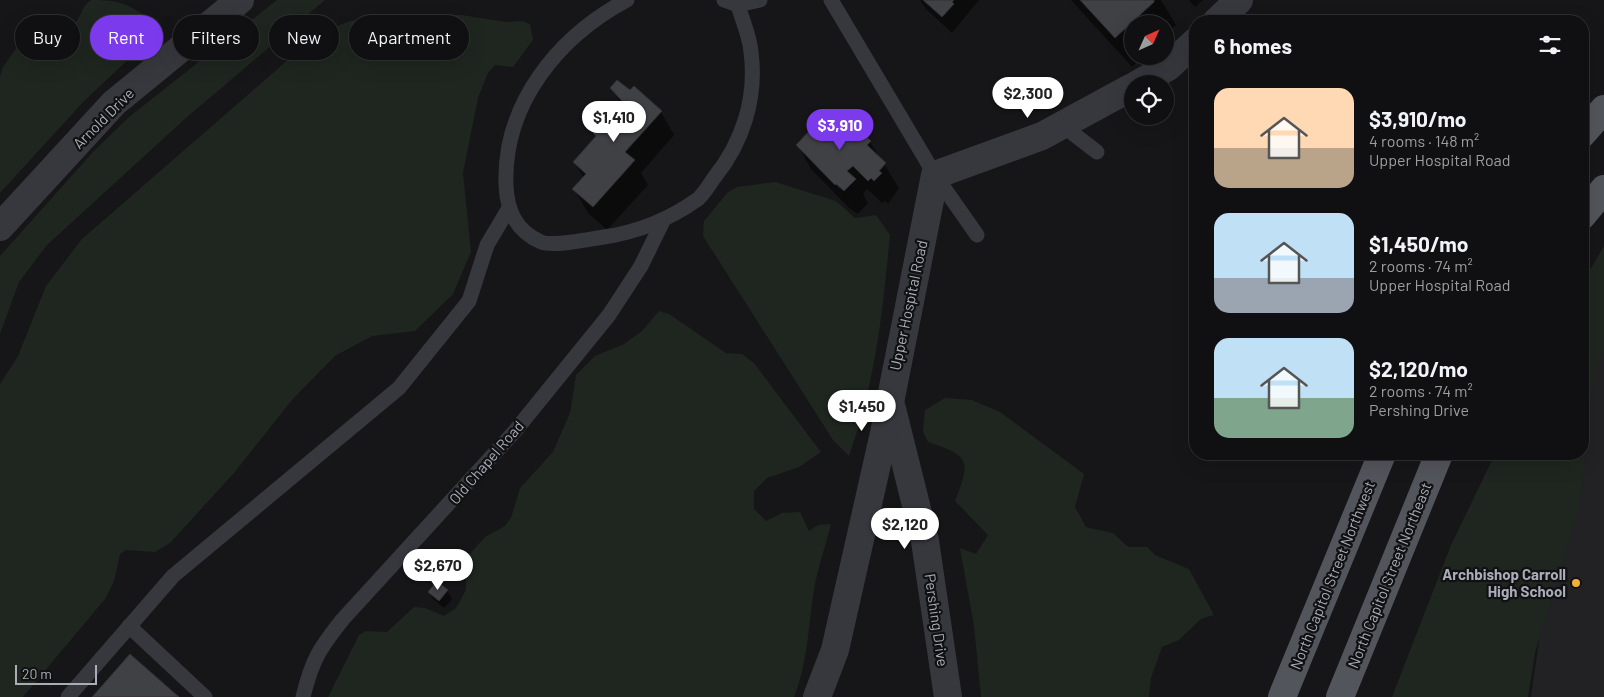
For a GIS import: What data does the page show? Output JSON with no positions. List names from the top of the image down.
{
  "streets": {
    "main road": ["North Capitol Street Northwest", "North Capitol Street Northeast"],
    "street": ["Arnold Drive", "Upper Hospital Road", "Pershing Drive"],
    "lane": ["Old Chapel Road"]
  },
  "crossings": [
    ["Upper Hospital Road", "Pershing Drive"]
  ],
  "places": ["Archbishop Carroll High School"],
  "scale_bar": "20 m",
  "north": "top right",
  "page": {
    "chip": [
      "Buy",
      "Rent",
      "Filters",
      "New",
      "Apartment"
    ],
    "heading": "6 homes",
    "list": [
      {
        "name": "$3,910/mo",
        "note": "4 rooms · 148 m² · Upper Hospital Road"
      },
      {
        "name": "$1,450/mo",
        "note": "2 rooms · 74 m² · Upper Hospital Road"
      },
      {
        "name": "$2,120/mo",
        "note": "2 rooms · 74 m² · Pershing Drive"
      }
    ],
    "price": [
      "$2,300",
      "$1,410",
      "$3,910",
      "$1,450",
      "$2,120",
      "$2,670"
    ],
    "scale": "20 m"
  }
}
